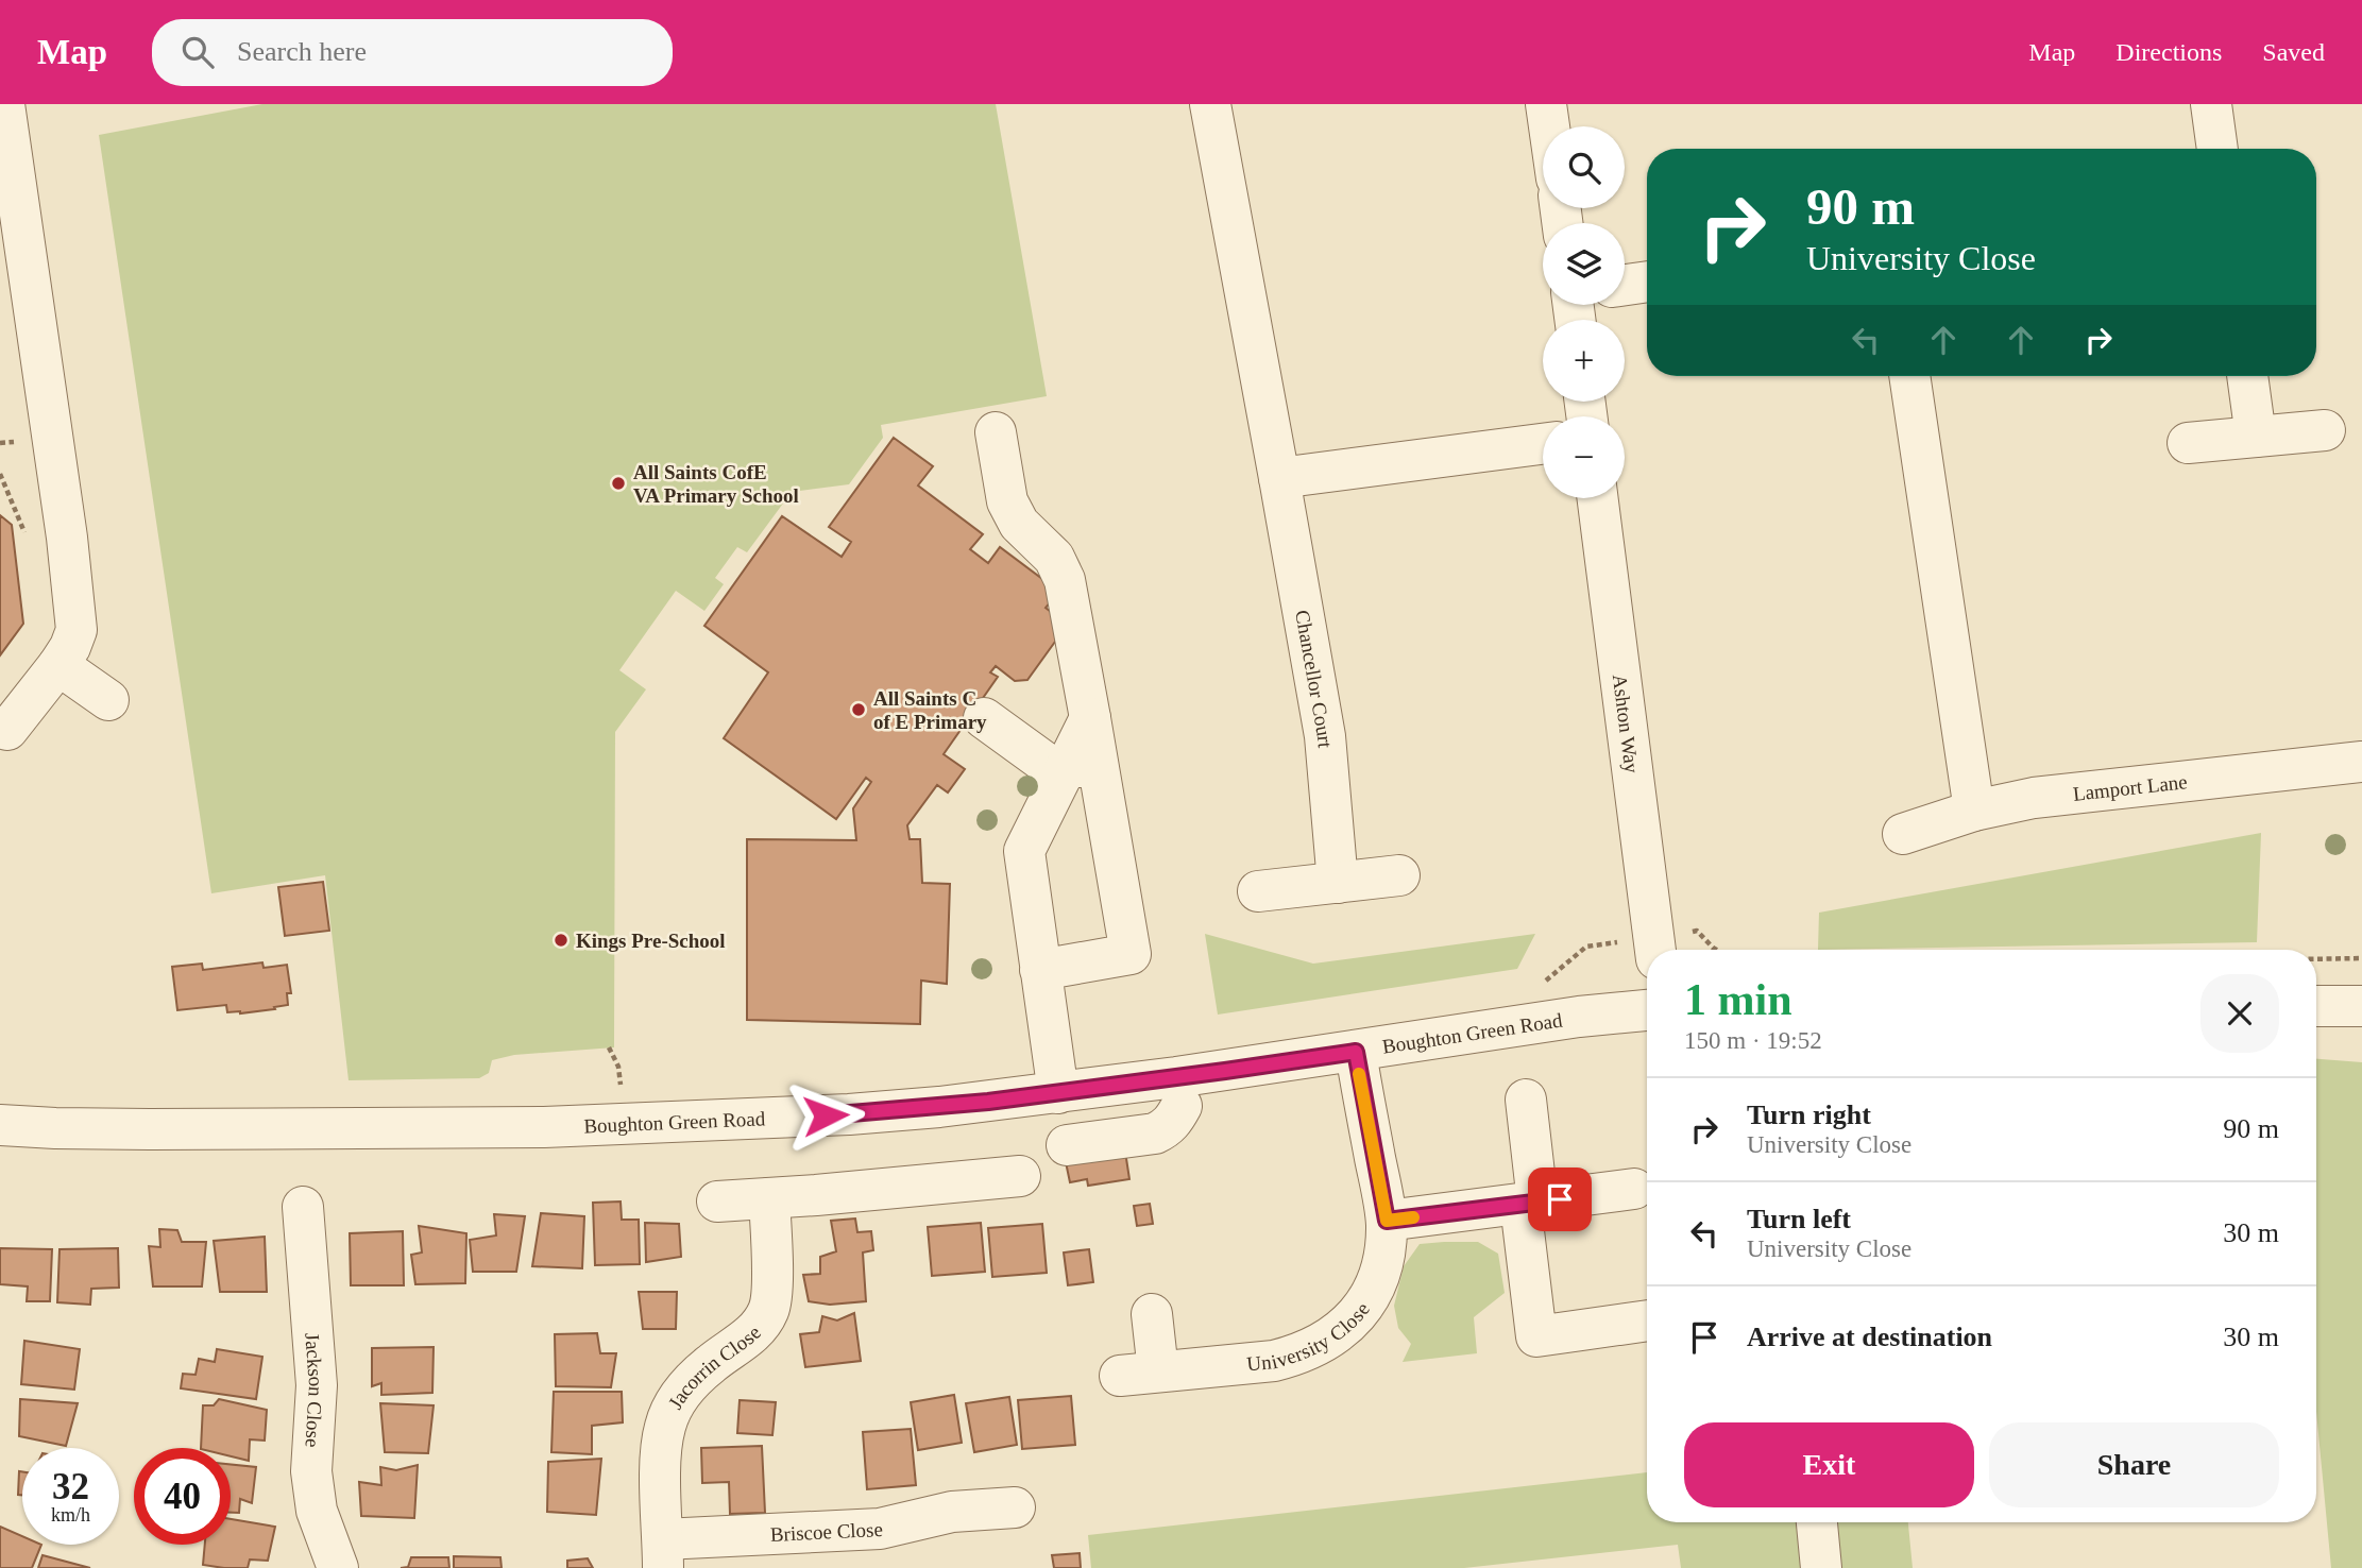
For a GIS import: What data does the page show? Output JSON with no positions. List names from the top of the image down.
{
  "streets": {
    "street": [
      "Chancellor Court",
      "Ashton Way",
      "Lamport Lane",
      "Boughton Green Road",
      "University Close",
      "Jacorrin Close",
      "Jackson Close",
      "Briscoe Close"
    ]
  },
  "crossings": [
    ["Boughton Green Road", "University Close"],
    ["Jacorrin Close", "Briscoe Close"]
  ],
  "places": ["All Saints CofE VA Primary School", "All Saints C of E Primary", "Kings Pre-School"],
  "page": {
    "header": "Map",
    "search": "Search here",
    "nav": ["Map", "Directions", "Saved"],
    "map_buttons": ["+", "−"],
    "turn": ["90 m", "University Close"],
    "heading": ["1 min", "150 m · 19:52"],
    "list": [
      {
        "name": "Turn right",
        "note": "University Close",
        "value": "90 m"
      },
      {
        "name": "Turn left",
        "note": "University Close",
        "value": "30 m"
      },
      {
        "name": "Arrive at destination",
        "value": "30 m"
      }
    ],
    "buttons": ["Exit", "Share"],
    "speed": "32 km/h",
    "limit": "40"
  }
}
